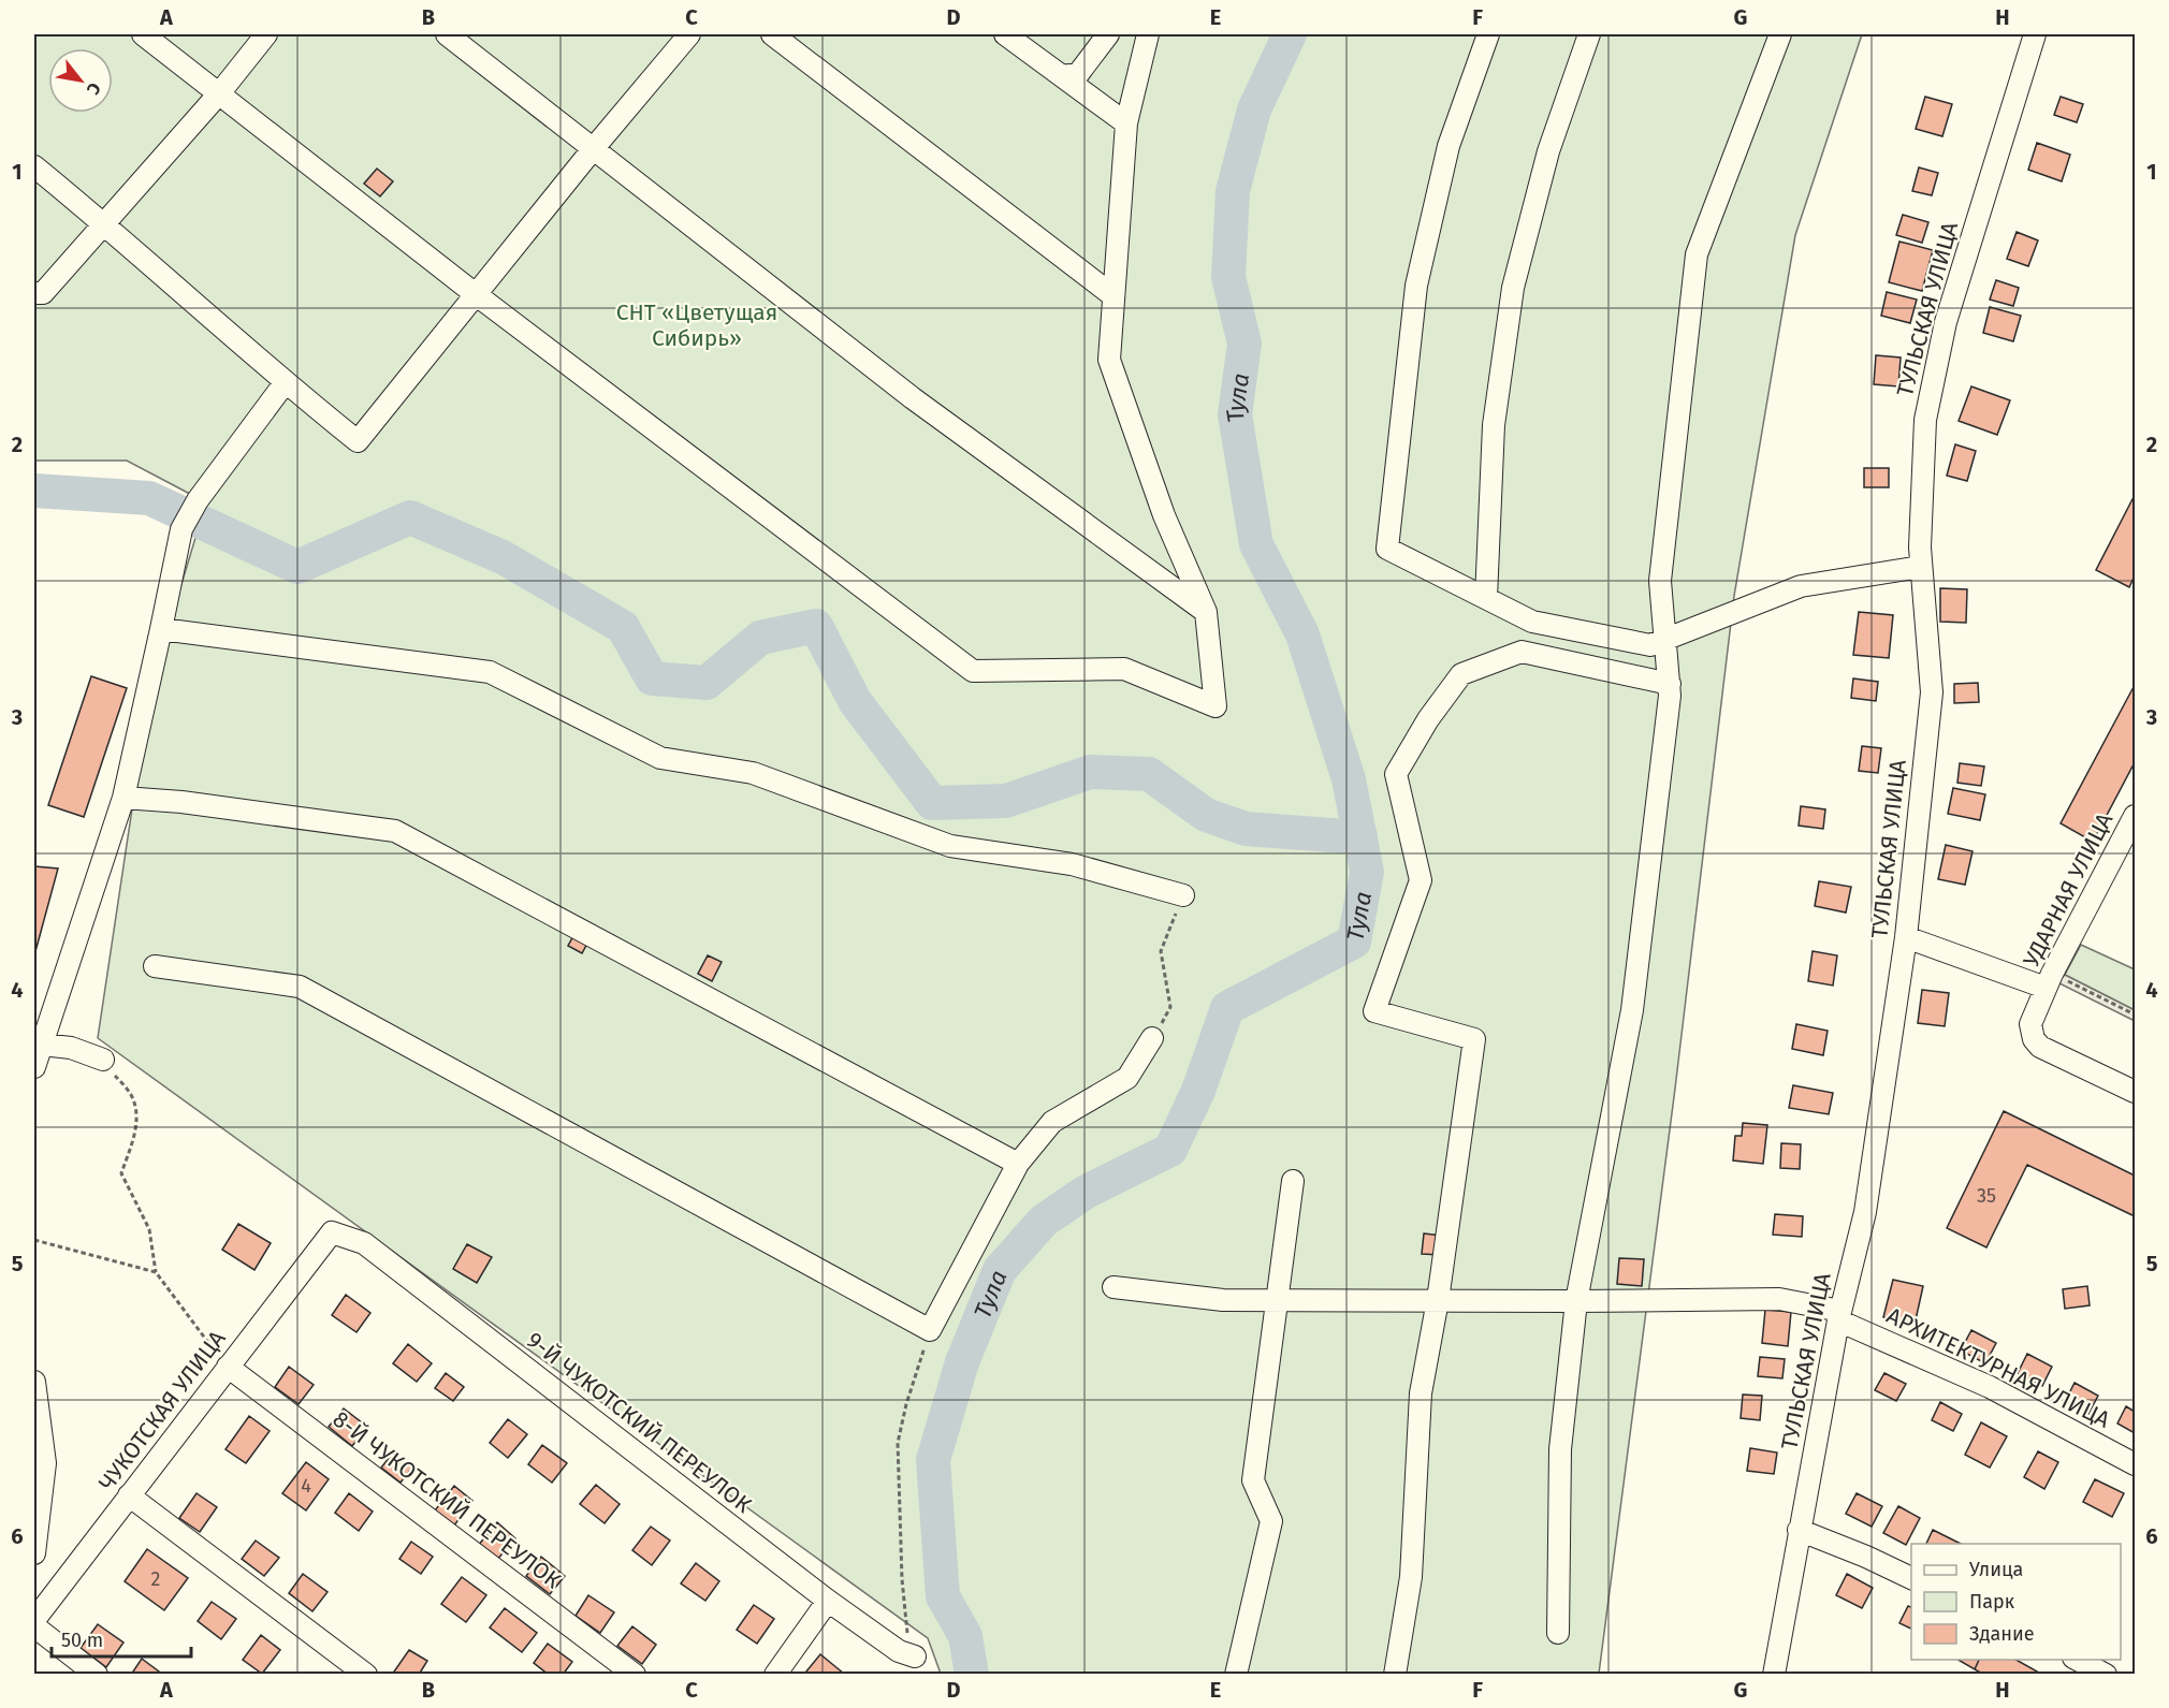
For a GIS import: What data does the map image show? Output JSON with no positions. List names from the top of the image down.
{
  "streets": {
    "street": [
      "ТУЛЬСКАЯ УЛИЦА",
      "УДАРНАЯ УЛИЦА",
      "АРХИТЕКТУРНАЯ УЛИЦА",
      "ЧУКОТСКАЯ УЛИЦА",
      "9-Й ЧУКОТСКИЙ ПЕРЕУЛОК",
      "8-Й ЧУКОТСКИЙ ПЕРЕУЛОК"
    ]
  },
  "crossings": [
    ["ТУЛЬСКАЯ УЛИЦА", "АРХИТЕКТУРНАЯ УЛИЦА"],
    ["ЧУКОТСКАЯ УЛИЦА", "9-Й ЧУКОТСКИЙ ПЕРЕУЛОК"],
    ["ЧУКОТСКАЯ УЛИЦА", "8-Й ЧУКОТСКИЙ ПЕРЕУЛОК"]
  ],
  "water": ["Тула"],
  "parks": ["СНТ «Цветущая Сибирь»"],
  "house_numbers": ["35", "4", "2"],
  "legend": ["Улица", "Парк", "Здание"],
  "scale_bar": "50 m",
  "north": "bottom right",
  "grid": {
    "columns": [
      "A",
      "B",
      "C",
      "D",
      "E",
      "F",
      "G",
      "H"
    ],
    "rows": [
      "1",
      "2",
      "3",
      "4",
      "5",
      "6"
    ]
  }
}
